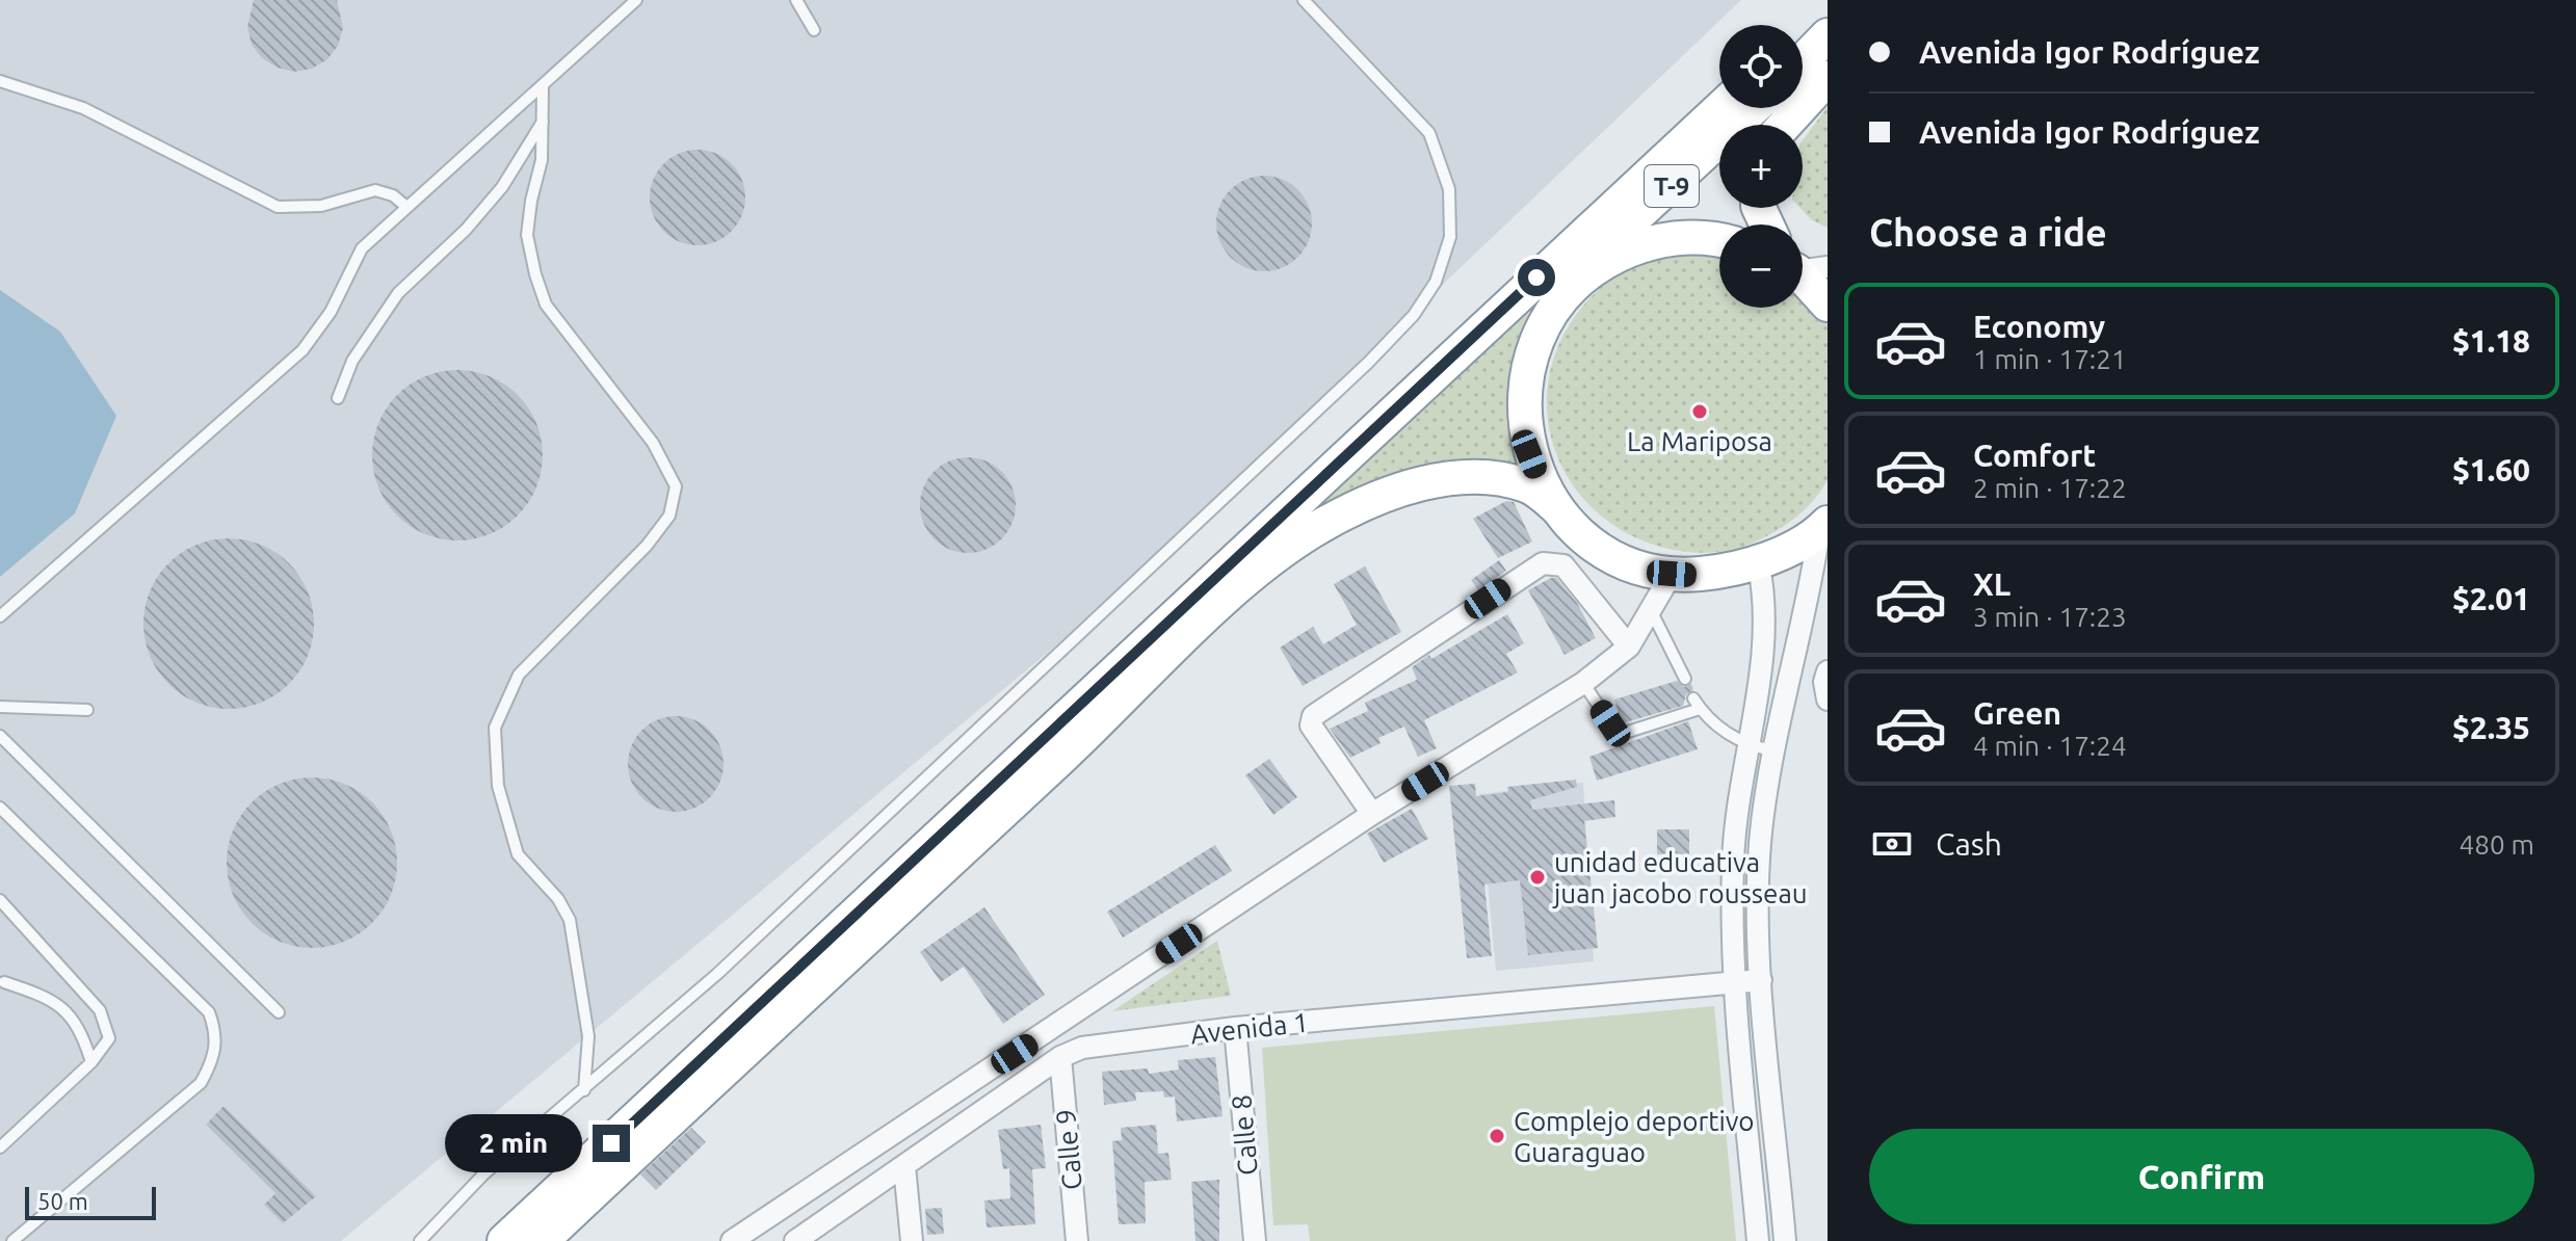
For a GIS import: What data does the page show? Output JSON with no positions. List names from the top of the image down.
{
  "streets": {
    "highway": ["T-9"],
    "street": ["Avenida 1", "Calle 8", "Calle 9"]
  },
  "crossings": [
    ["Avenida 1", "Calle 8"],
    ["Avenida 1", "Calle 9"]
  ],
  "places": ["La Mariposa", "unidad educativa juan jacobo rousseau", "Complejo deportivo Guaraguao"],
  "scale_bar": "50 m",
  "page": {
    "banner": ["Avenida Igor Rodríguez", "Avenida Igor Rodríguez"],
    "map_buttons": ["+", "−"],
    "heading": "Choose a ride",
    "list": [
      {
        "name": "Economy",
        "note": "1 min · 17:21",
        "value": "$1.18"
      },
      {
        "name": "Comfort",
        "note": "2 min · 17:22",
        "value": "$1.60"
      },
      {
        "name": "XL",
        "note": "3 min · 17:23",
        "value": "$2.01"
      },
      {
        "name": "Green",
        "note": "4 min · 17:24",
        "value": "$2.35"
      }
    ],
    "pay": ["Cash", "480 m"],
    "buttons": "Confirm",
    "bubble": "2 min",
    "scale": "50 m"
  }
}
